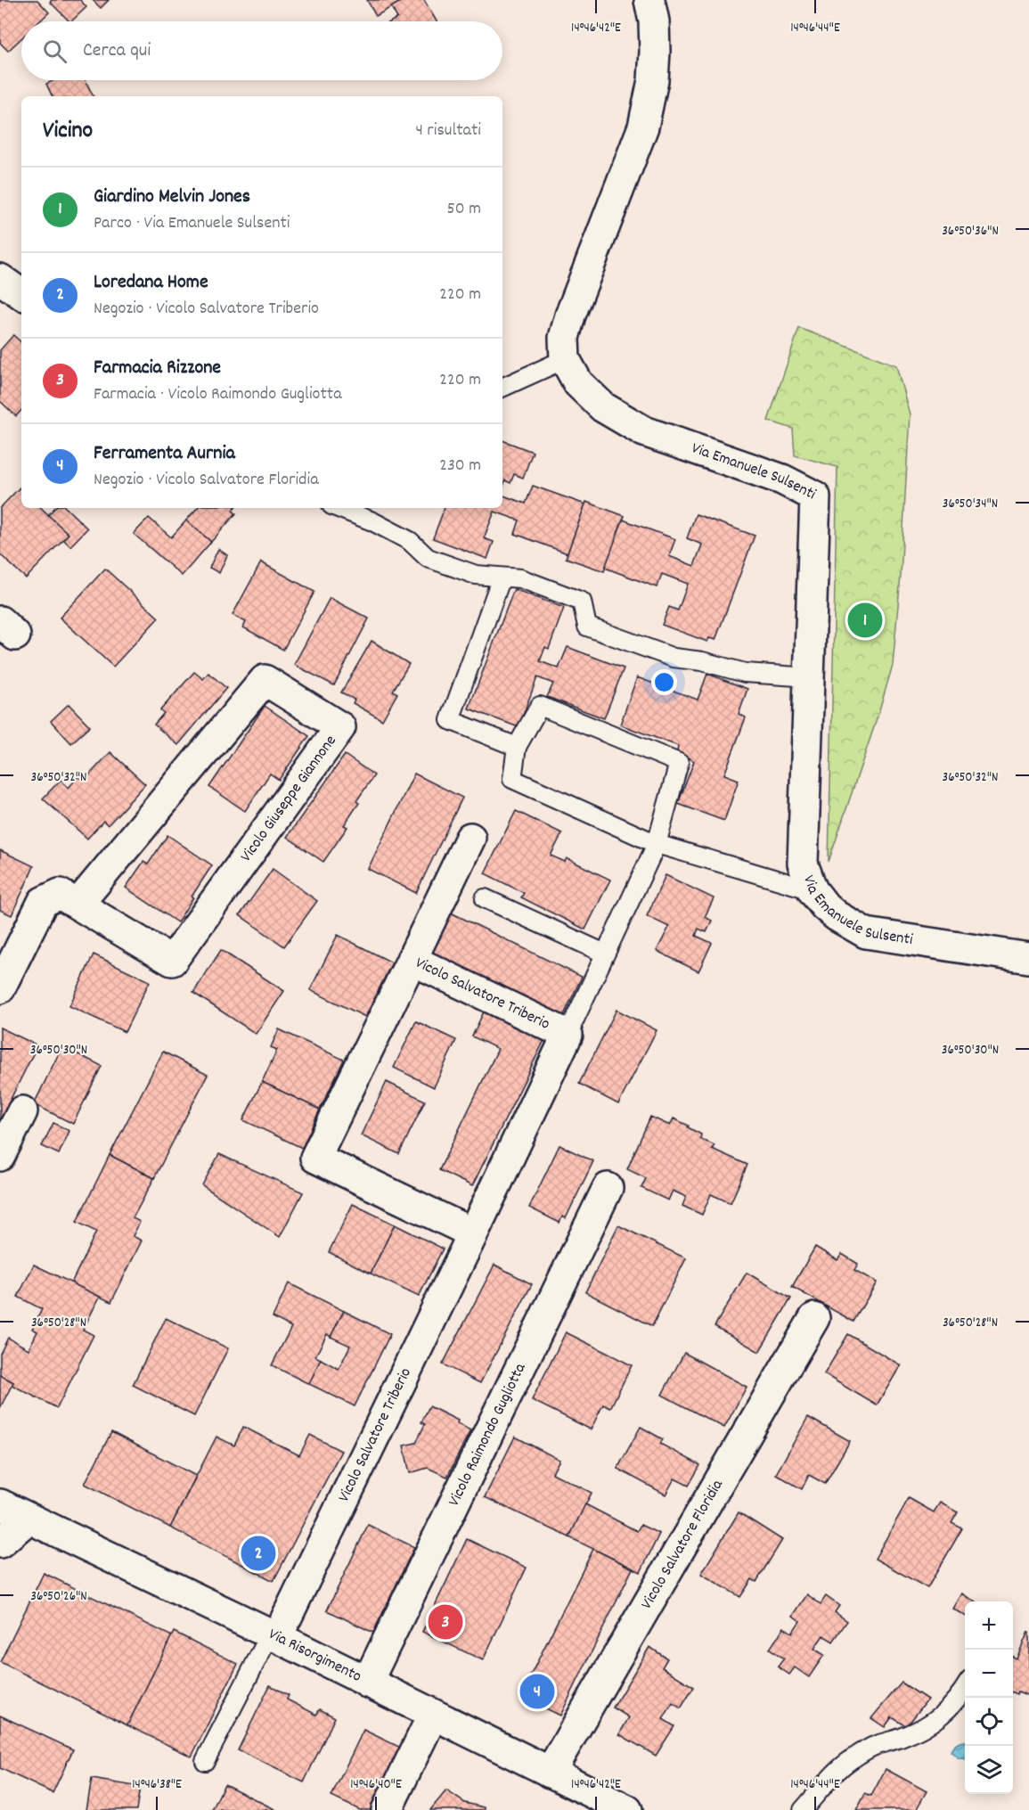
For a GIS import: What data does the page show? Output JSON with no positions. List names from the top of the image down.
{
  "streets": {
    "street": [
      "Via Emanuele Sulsenti",
      "Vicolo Giuseppe Giannone",
      "Vicolo Salvatore Triberio",
      "Vicolo Raimondo Gugliotta",
      "Vicolo Salvatore Floridia",
      "Via Risorgimento"
    ]
  },
  "crossings": [
    ["Vicolo Salvatore Triberio", "Via Risorgimento"],
    ["Vicolo Raimondo Gugliotta", "Via Risorgimento"],
    ["Vicolo Salvatore Floridia", "Via Risorgimento"]
  ],
  "page": {
    "search": "Cerca qui",
    "heading": ["Vicino", "4 risultati"],
    "list": [
      {
        "mark": "1",
        "name": "Giardino Melvin Jones",
        "note": "Parco · Via Emanuele Sulsenti",
        "value": "50 m"
      },
      {
        "mark": "2",
        "name": "Loredana Home",
        "note": "Negozio · Vicolo Salvatore Triberio",
        "value": "220 m"
      },
      {
        "mark": "3",
        "name": "Farmacia Rizzone",
        "note": "Farmacia · Vicolo Raimondo Gugliotta",
        "value": "220 m"
      },
      {
        "mark": "4",
        "name": "Ferramenta Aurnia",
        "note": "Negozio · Vicolo Salvatore Floridia",
        "value": "230 m"
      }
    ],
    "pins": [
      "1",
      "2",
      "3",
      "4"
    ],
    "map_buttons": ["+", "−"]
  },
  "coordinates": [
    "14°46'42\"E",
    "14°46'44\"E",
    "36°50'36\"N",
    "36°50'34\"N",
    "36°50'32\"N",
    "36°50'30\"N",
    "36°50'28\"N",
    "36°50'26\"N",
    "14°46'38\"E",
    "14°46'40\"E"
  ]
}
